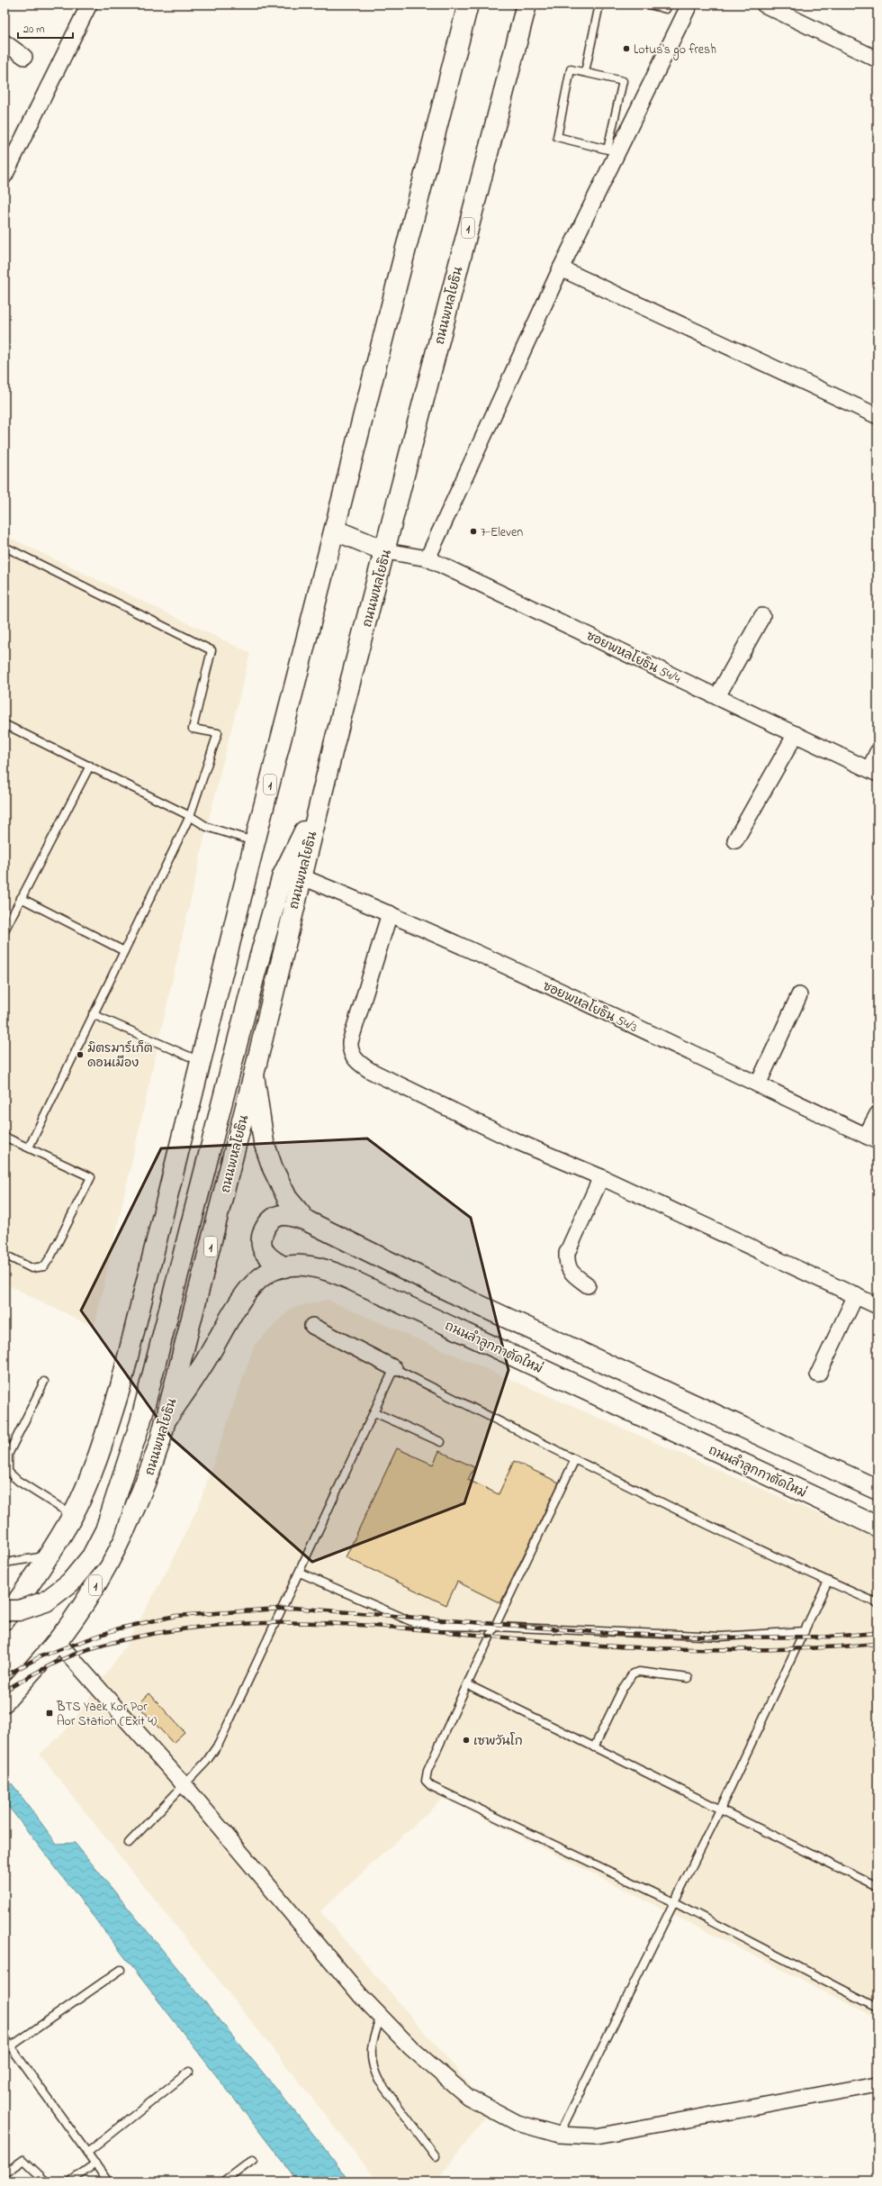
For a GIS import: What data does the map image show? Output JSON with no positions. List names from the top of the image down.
{
  "streets": {
    "main road": ["1", "ถนนพหลโยธิน", "ถนนลำลูกกาตัดใหม่"],
    "street": ["ซอยพหลโยธิน 54/4", "ซอยพหลโยธิน 54/3"]
  },
  "crossings": [
    ["ถนนพหลโยธิน", "ซอยพหลโยธิน 54/4"],
    ["ถนนพหลโยธิน", "ซอยพหลโยธิน 54/3"],
    ["ถนนพหลโยธิน", "ถนนลำลูกกาตัดใหม่"]
  ],
  "places": {
    "other": [
      "Lotus's go fresh",
      "7-Eleven",
      "มิตรมาร์เก็ต ดอนเมือง",
      "เซพวันโก"
    ],
    "transit": ["BTS Yaek Kor Por Aor Station (Exit 4)"]
  },
  "scale_bar": "20 m"
}
